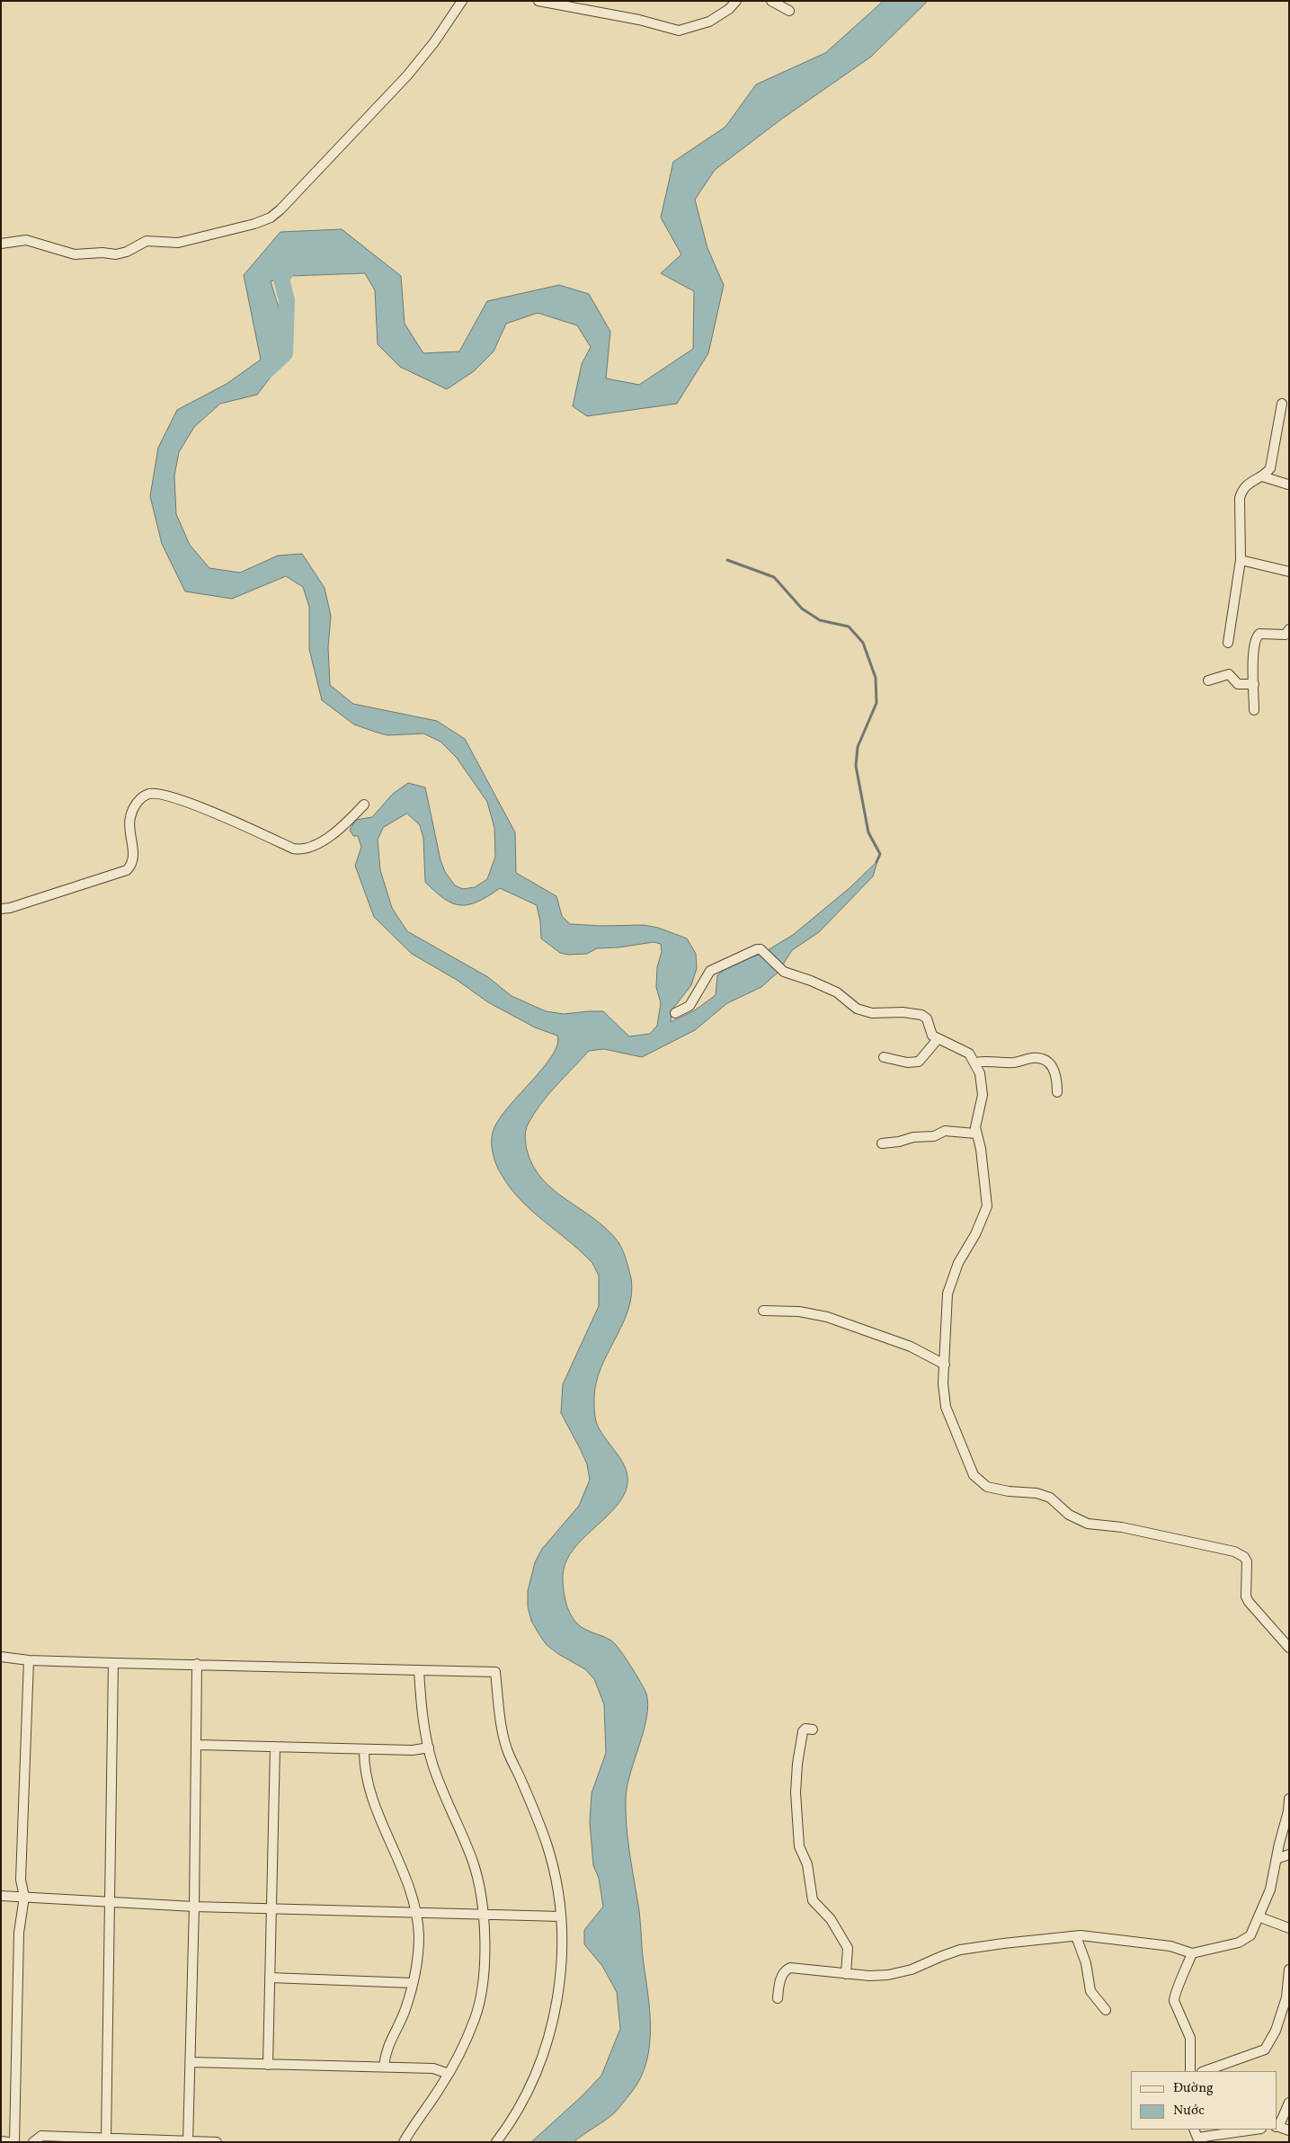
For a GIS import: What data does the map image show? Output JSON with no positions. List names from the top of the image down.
{
  "legend": ["Đường", "Nước"]
}
